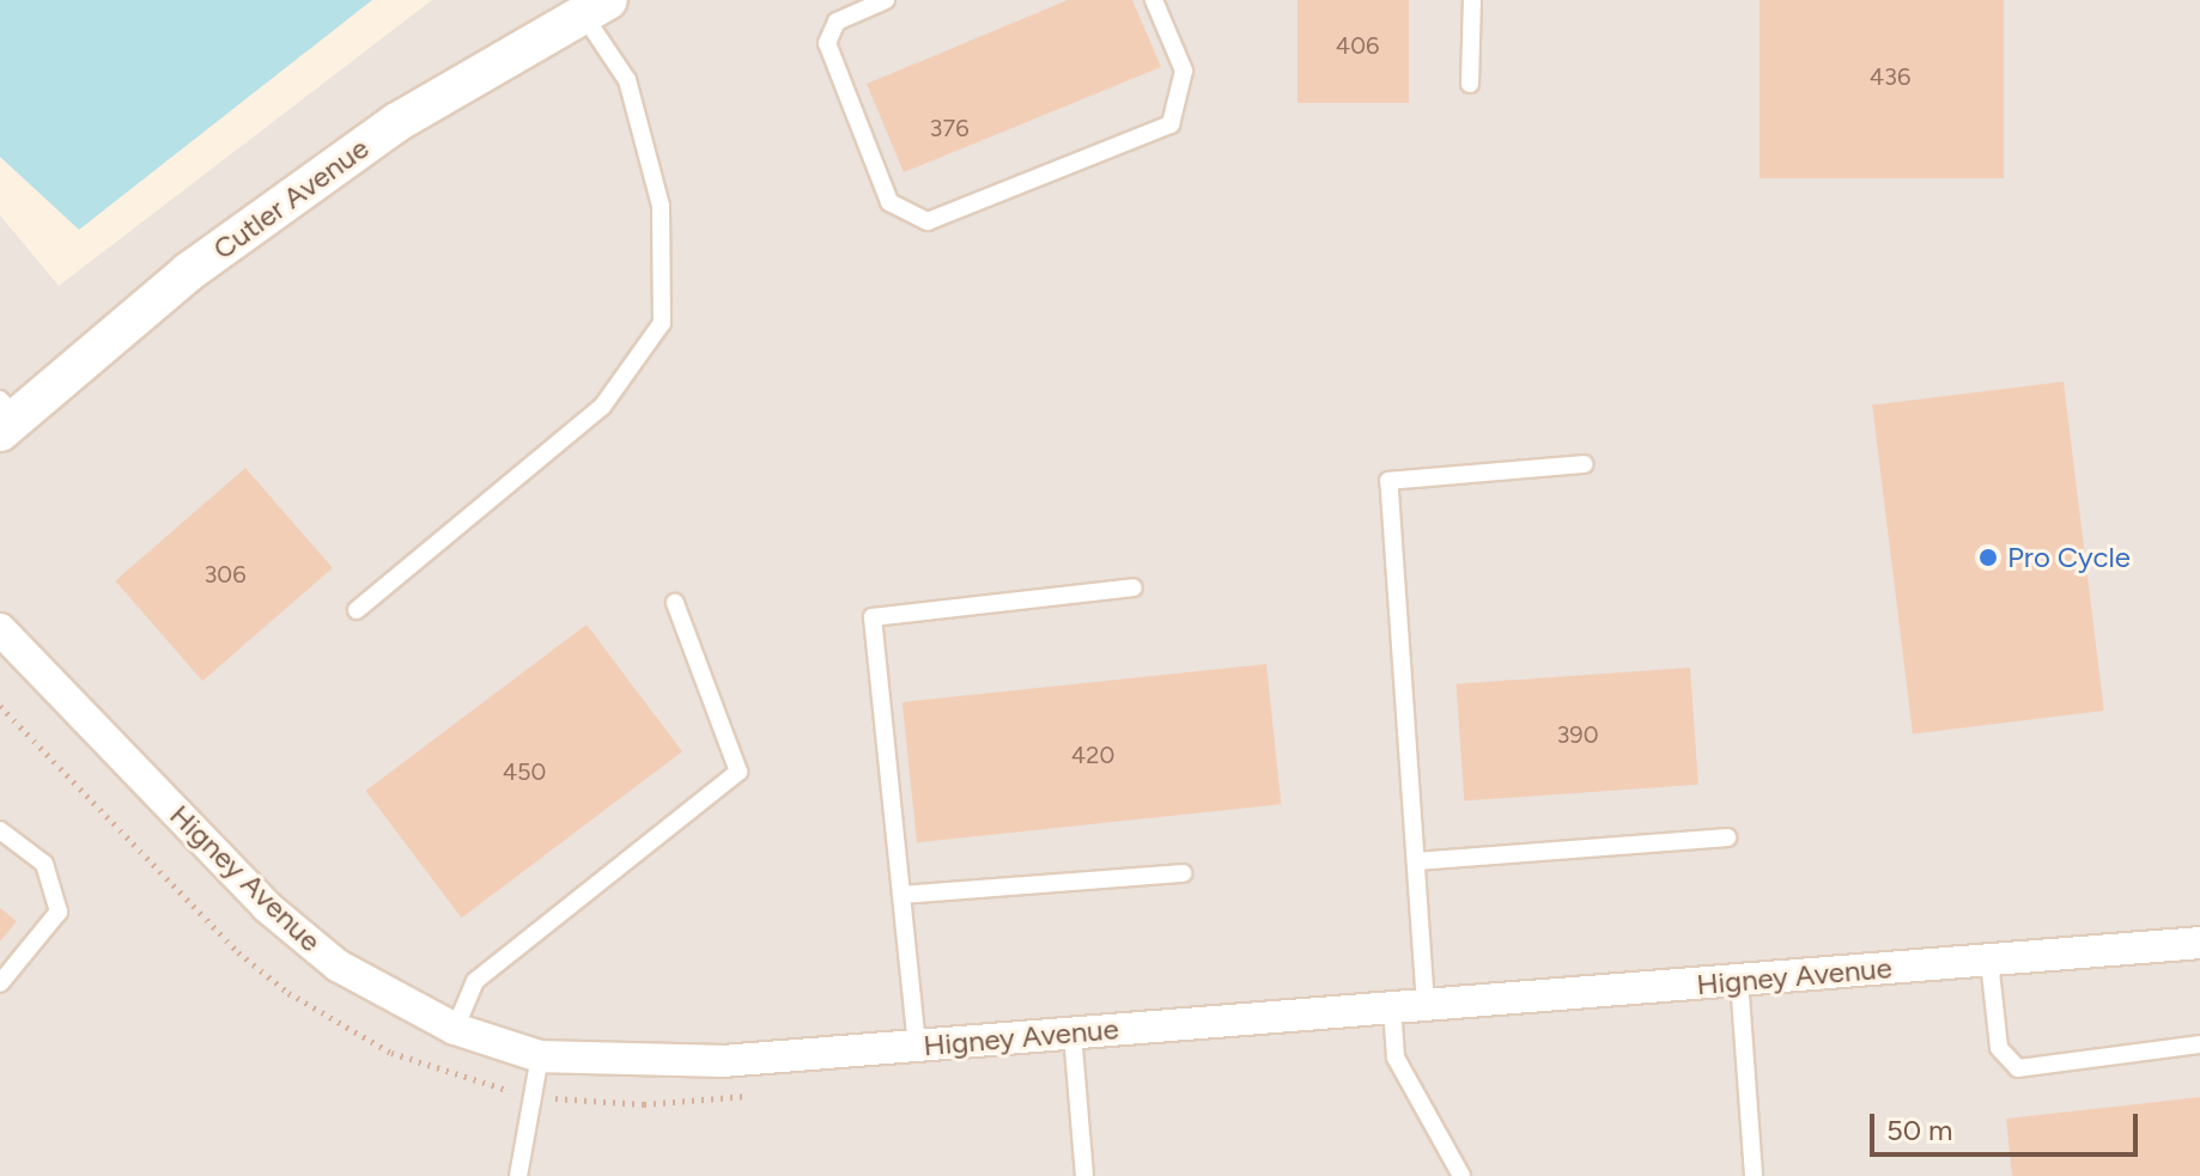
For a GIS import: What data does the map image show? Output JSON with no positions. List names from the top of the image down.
{
  "streets": {
    "street": ["Cutler Avenue", "Higney Avenue"]
  },
  "places": ["Pro Cycle"],
  "house_numbers": [
    "406",
    "436",
    "376",
    "306",
    "390",
    "420",
    "450"
  ],
  "scale_bar": "50 m"
}
